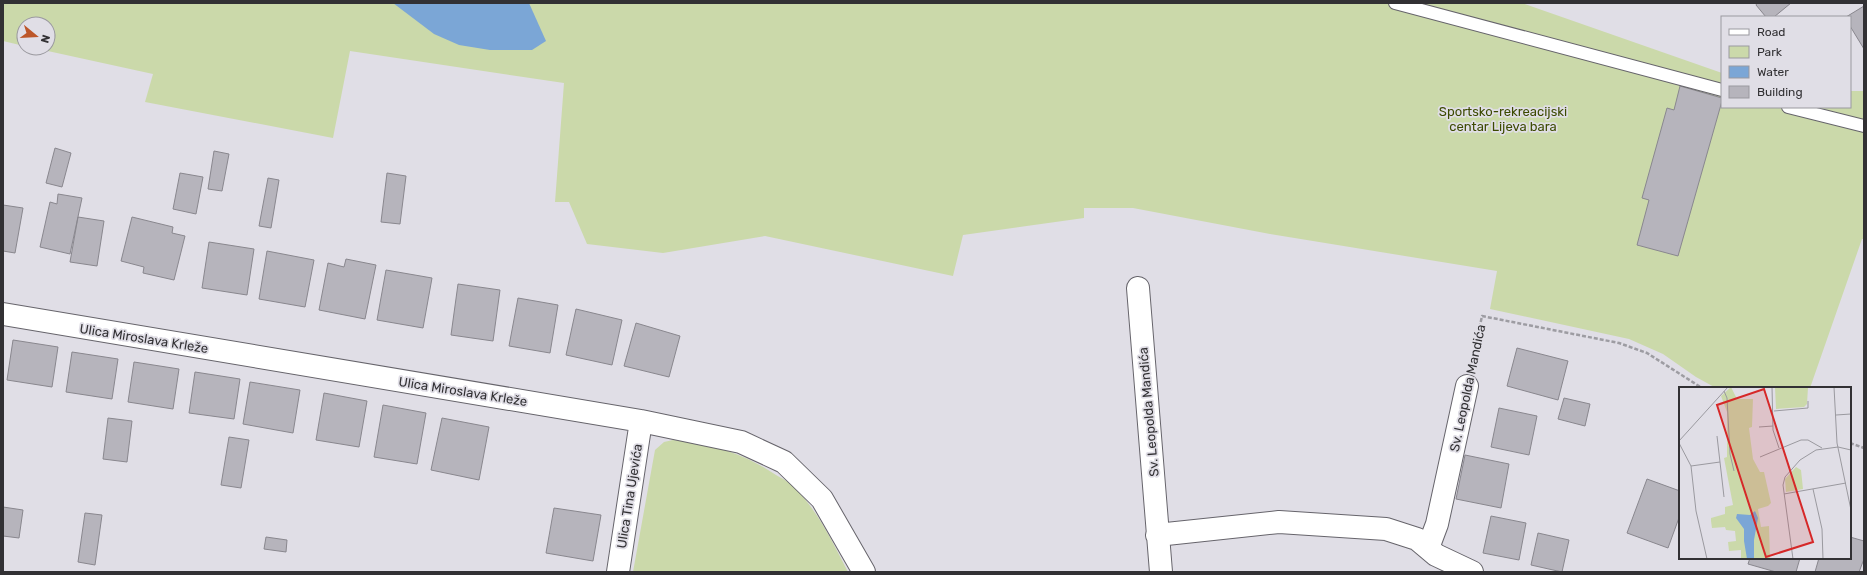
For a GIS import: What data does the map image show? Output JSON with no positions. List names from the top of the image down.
{
  "streets": {
    "street": ["Ulica Miroslava Krleže", "Sv. Leopolda Mandića", "Ulica Tina Ujevića"]
  },
  "crossings": [
    ["Ulica Miroslava Krleže", "Ulica Tina Ujevića"]
  ],
  "parks": ["Sportsko-rekreacijski centar Lijeva bara"],
  "legend": [
    "Road",
    "Park",
    "Water",
    "Building"
  ],
  "north": "right"
}
